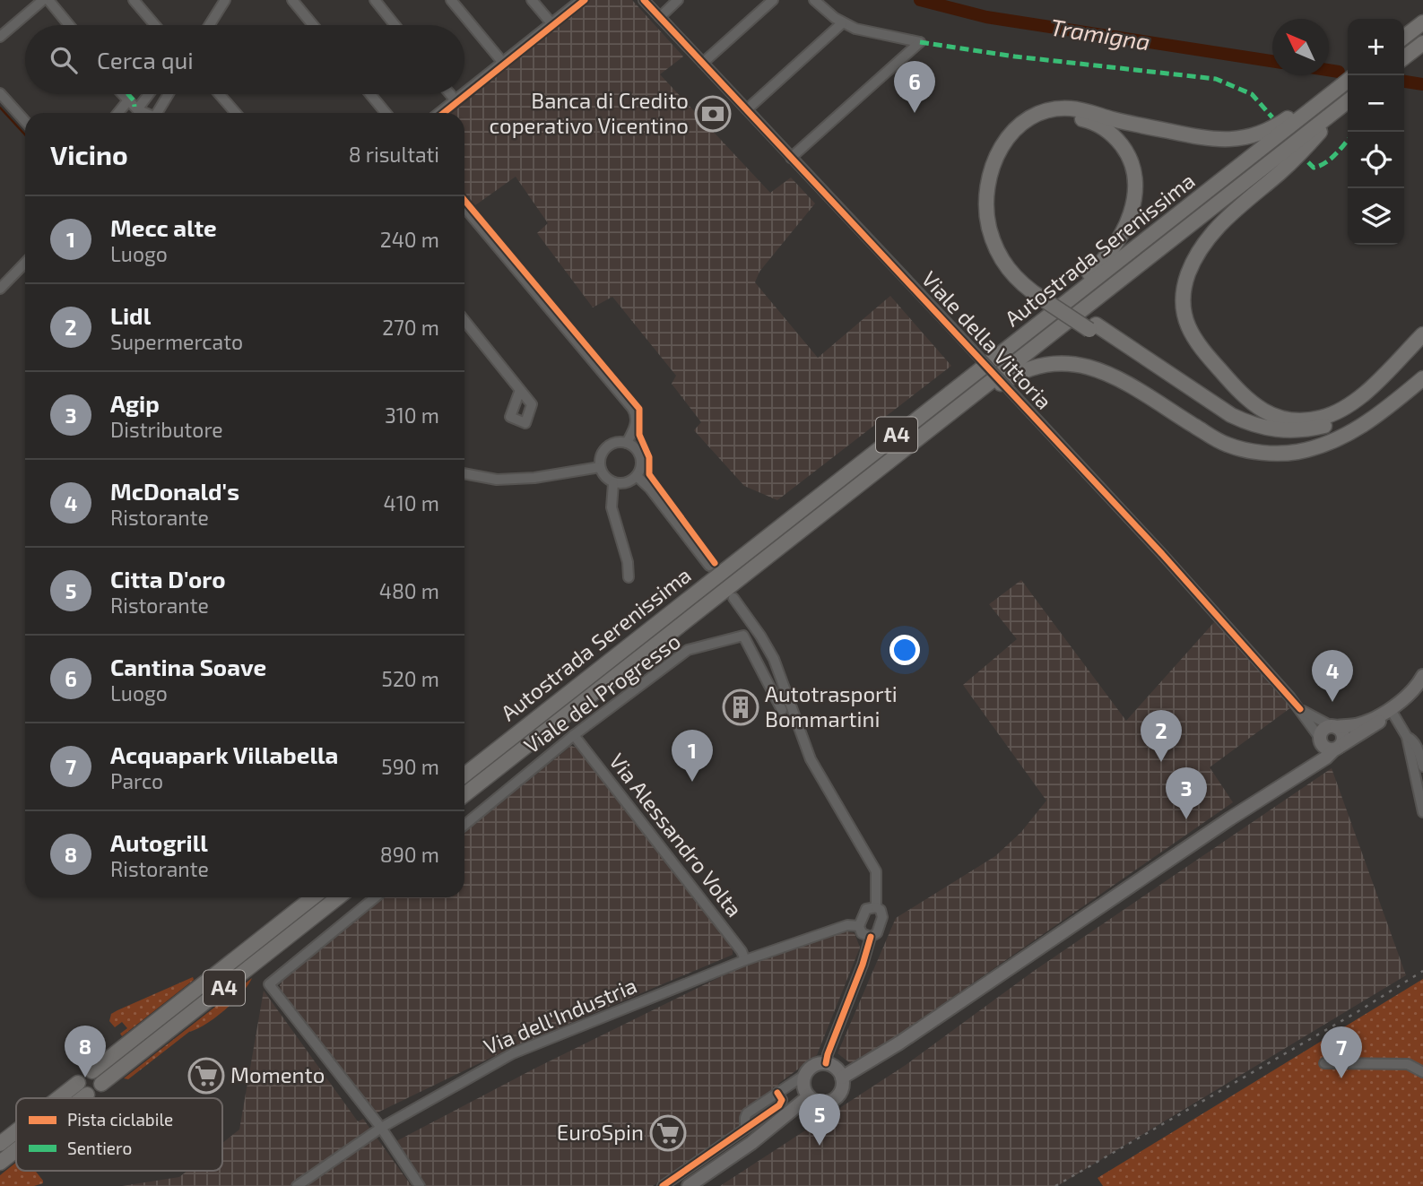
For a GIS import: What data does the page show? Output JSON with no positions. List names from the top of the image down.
{
  "streets": {
    "highway": ["Autostrada Serenissima", "A4"],
    "street": [
      "Viale della Vittoria",
      "Viale del Progresso",
      "Via Alessandro Volta",
      "Via dell'Industria"
    ]
  },
  "crossings": [
    ["Viale del Progresso", "Via Alessandro Volta"],
    ["Via Alessandro Volta", "Via dell'Industria"]
  ],
  "water": ["Tramigna"],
  "places": {
    "bank": ["Banca di Credito coperativo Vicentino"],
    "building": ["Autotrasporti Bommartini"],
    "supermarket": ["Momento", "EuroSpin"]
  },
  "legend": ["Pista ciclabile", "Sentiero"],
  "north": "top left",
  "page": {
    "map_buttons": ["+", "−"],
    "search": "Cerca qui",
    "pins": [
      "6",
      "4",
      "2",
      "1",
      "3",
      "8",
      "7",
      "5"
    ],
    "heading": ["Vicino", "8 risultati"],
    "list": [
      {
        "mark": "1",
        "name": "Mecc alte",
        "note": "Luogo",
        "value": "240 m"
      },
      {
        "mark": "2",
        "name": "Lidl",
        "note": "Supermercato",
        "value": "270 m"
      },
      {
        "mark": "3",
        "name": "Agip",
        "note": "Distributore",
        "value": "310 m"
      },
      {
        "mark": "4",
        "name": "McDonald's",
        "note": "Ristorante",
        "value": "410 m"
      },
      {
        "mark": "5",
        "name": "Citta D'oro",
        "note": "Ristorante",
        "value": "480 m"
      },
      {
        "mark": "6",
        "name": "Cantina Soave",
        "note": "Luogo",
        "value": "520 m"
      },
      {
        "mark": "7",
        "name": "Acquapark Villabella",
        "note": "Parco",
        "value": "590 m"
      },
      {
        "mark": "8",
        "name": "Autogrill",
        "note": "Ristorante",
        "value": "890 m"
      }
    ]
  }
}
